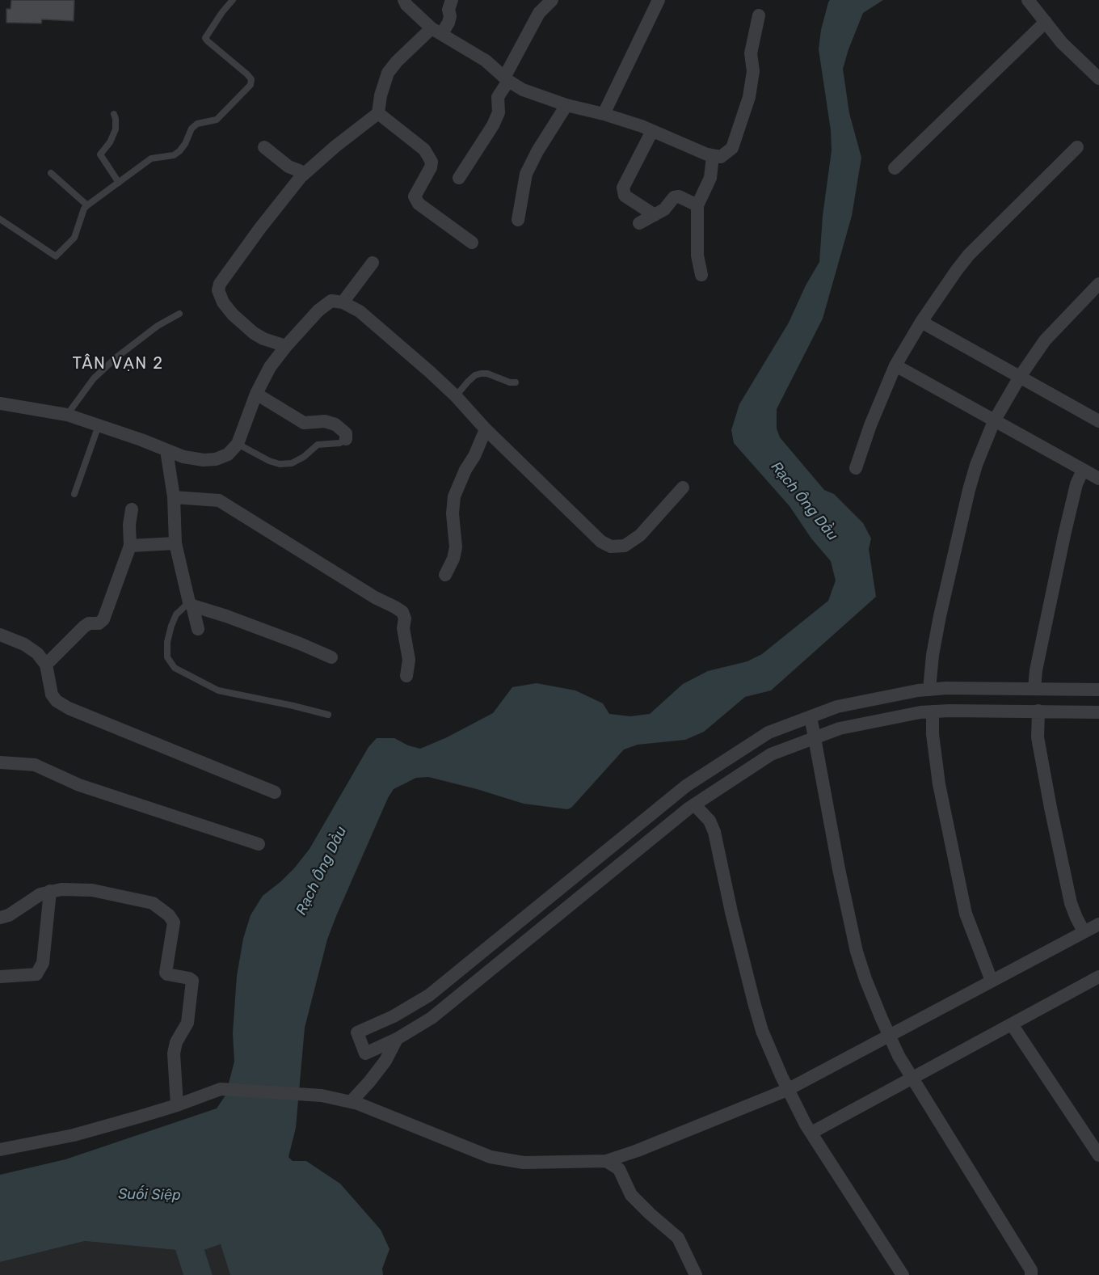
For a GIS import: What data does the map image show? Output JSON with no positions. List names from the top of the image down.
{
  "districts": ["TÂN VẠN 2"],
  "water": ["Rạch Ông Dầu", "Suối Siệp"]
}
